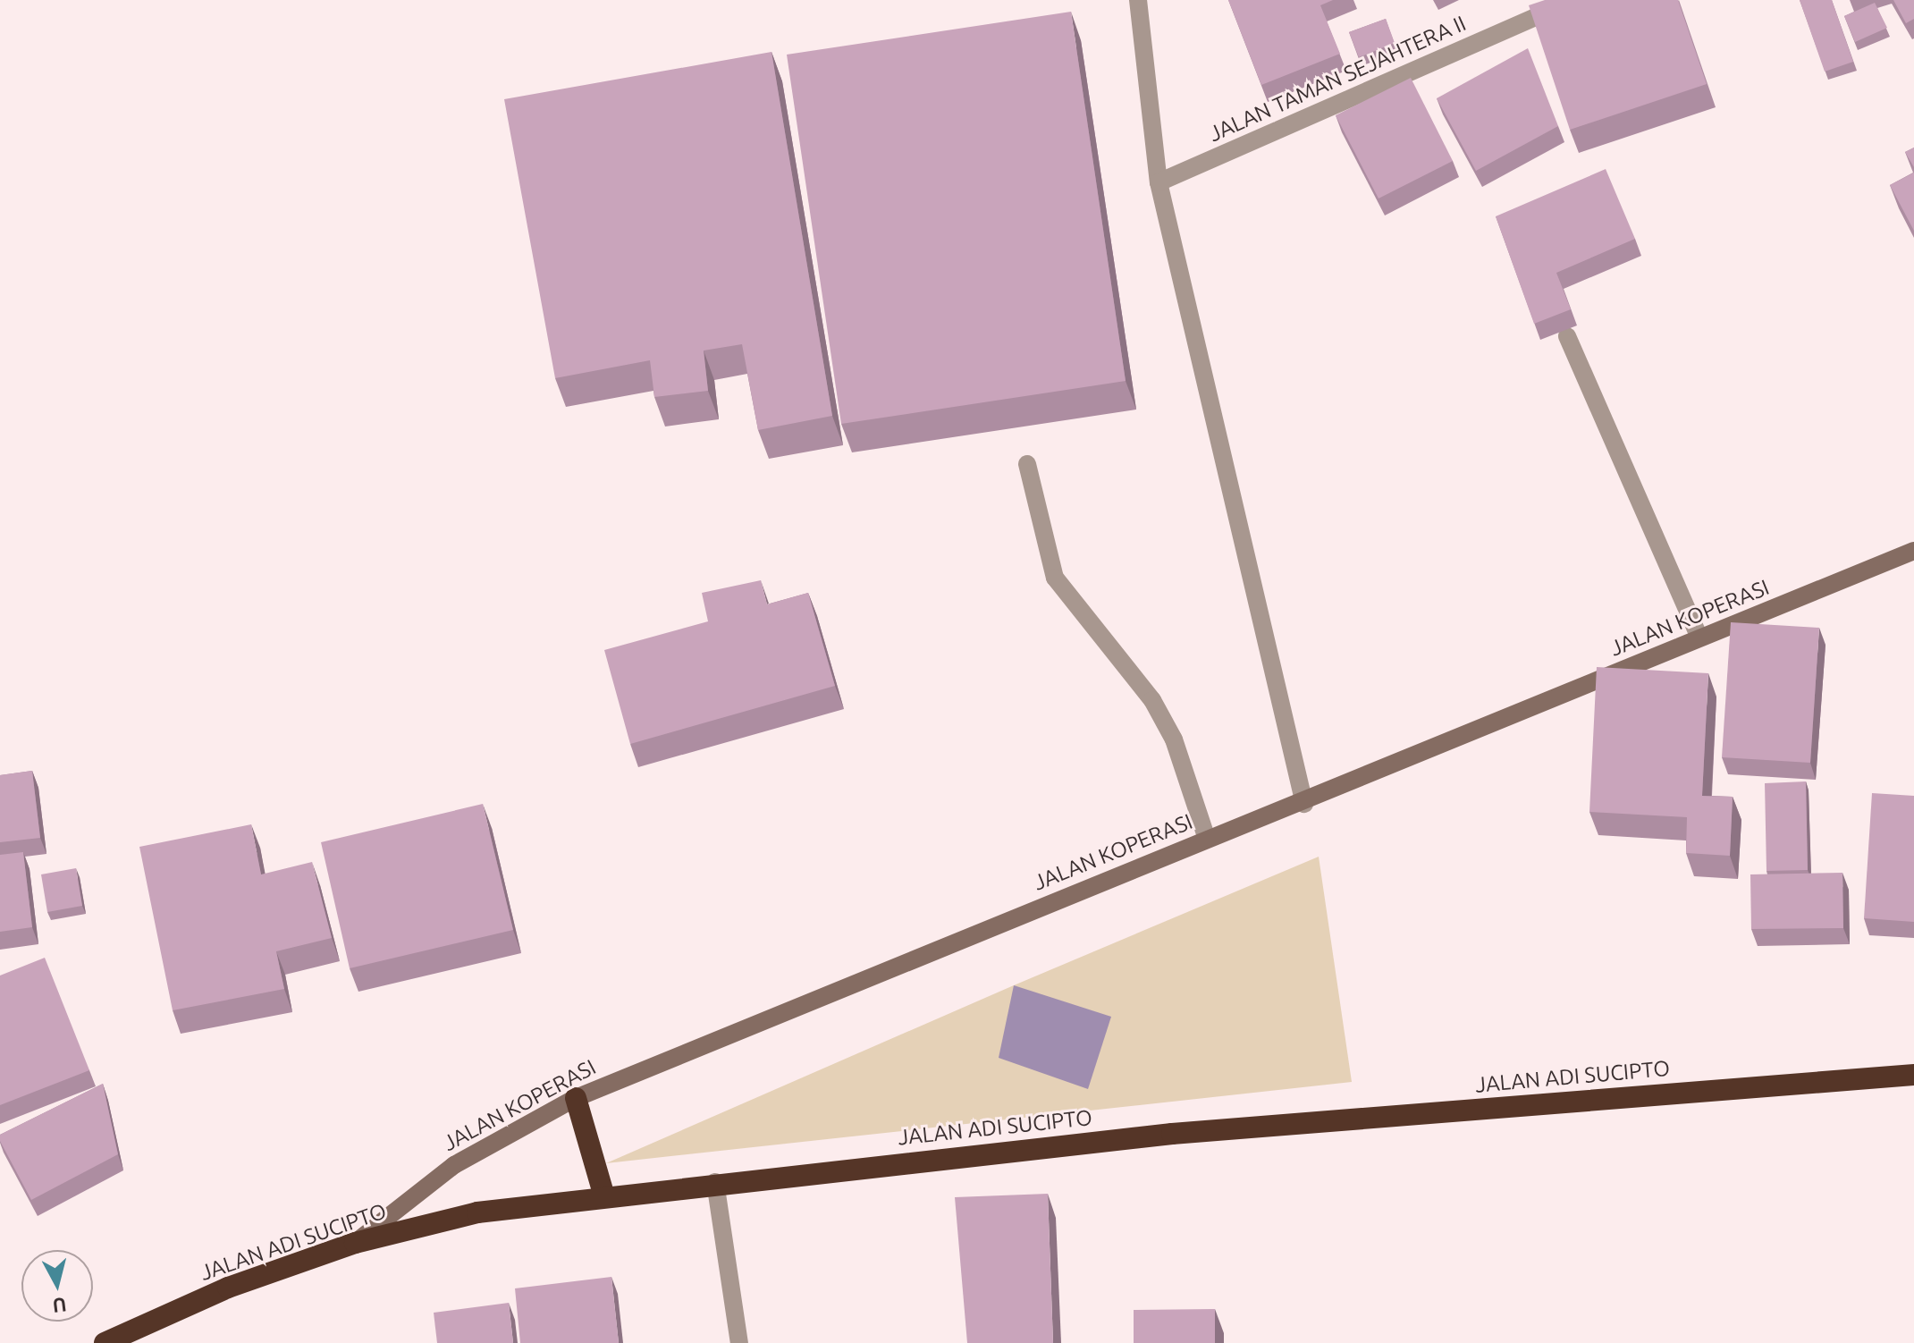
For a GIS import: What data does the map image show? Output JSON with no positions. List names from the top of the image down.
{
  "streets": {
    "highway": ["JALAN ADI SUCIPTO"],
    "street": ["JALAN TAMAN SEJAHTERA II", "JALAN KOPERASI"]
  },
  "crossings": [
    ["JALAN KOPERASI", "JALAN ADI SUCIPTO"]
  ],
  "north": "bottom"
}
